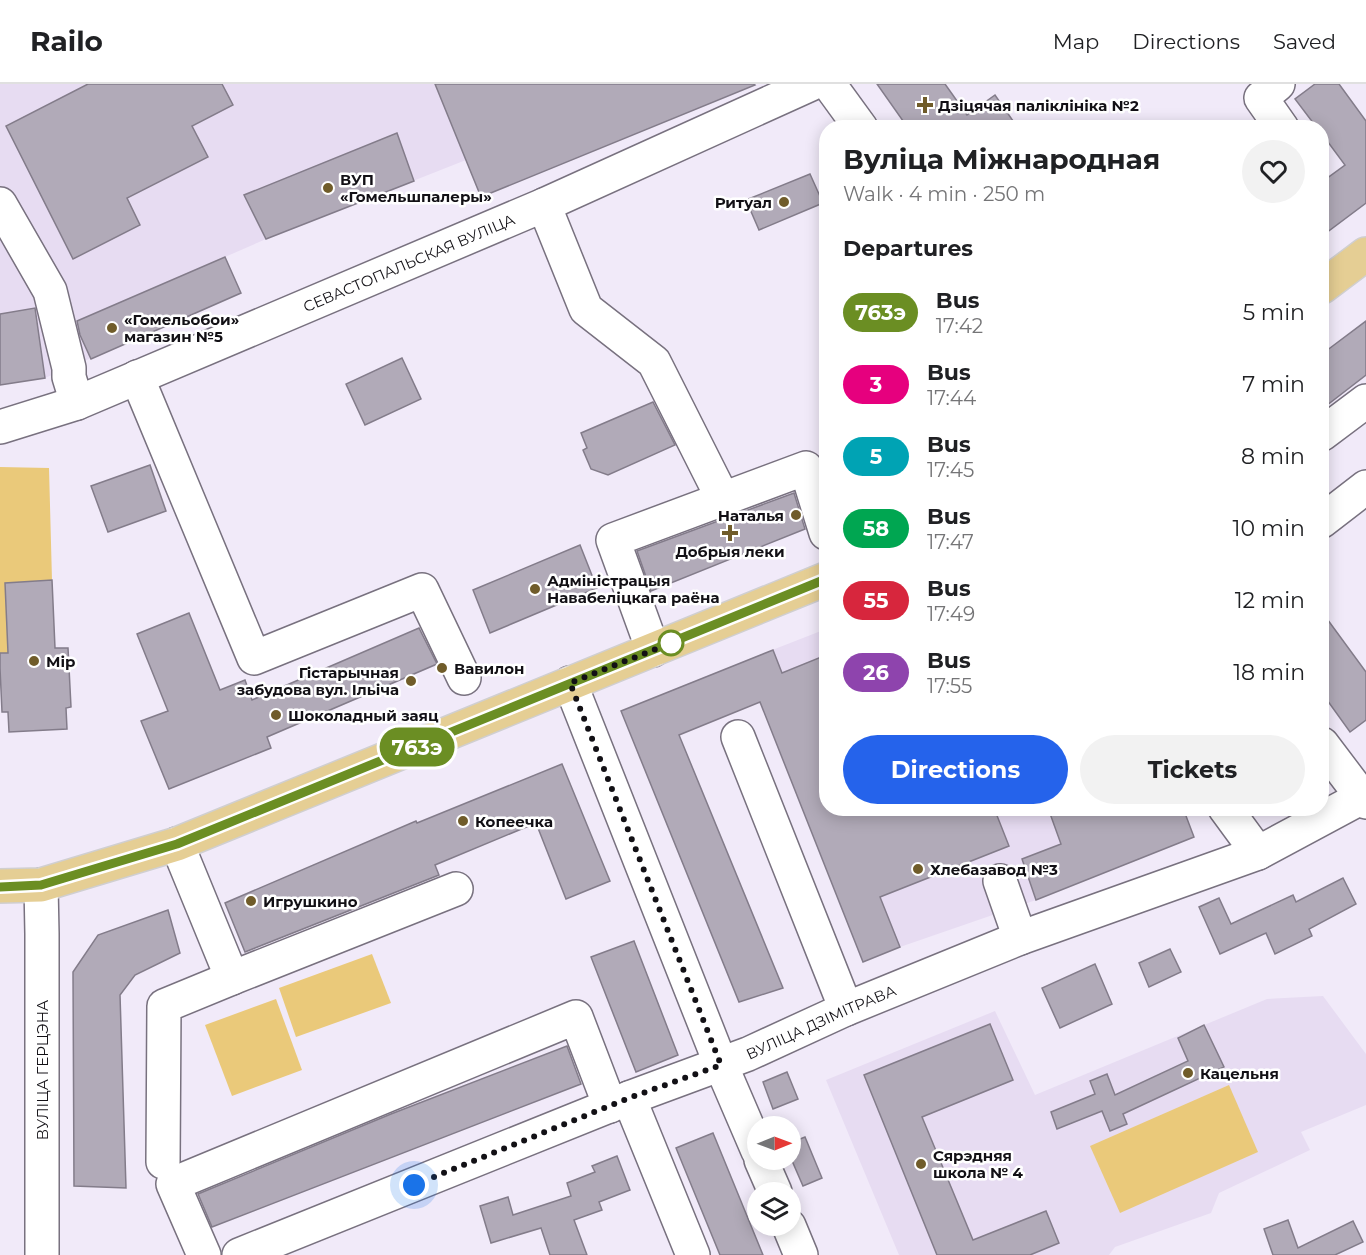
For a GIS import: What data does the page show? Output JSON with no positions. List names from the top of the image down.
{
  "streets": {
    "street": ["СЕВАСТОПАЛЬСКАЯ ВУЛІЦА", "ВУЛІЦА ДЗІМІТРАВА", "ВУЛІЦА ГЕРЦЭНА"]
  },
  "places": {
    "health": ["Дзіцячая паліклініка №2", "Добрыя леки"],
    "other": [
      "ВУП «Гомельшпалеры»",
      "Ритуал",
      "«Гомельобои» магазин №5",
      "Наталья",
      "Адміністрацыя Навабеліцкага раёна",
      "Мір",
      "Вавилон",
      "Гістарычная забудова вул. Ільіча",
      "Шоколадный заяц",
      "Копеечка",
      "Хлебазавод №3",
      "Игрушкино",
      "Кацельня",
      "Сярэдняя школа № 4"
    ]
  },
  "lines": ["bus line 763э"],
  "north": "right",
  "page": {
    "header": "Railo",
    "nav": ["Map", "Directions", "Saved"],
    "on_map": "763э",
    "heading": [
      ["Вуліца Міжнародная", "Walk · 4 min · 250 m"],
      "Departures"
    ],
    "list": [
      {
        "mark": "763э",
        "name": "Bus",
        "note": "17:42",
        "value": "5 min"
      },
      {
        "mark": "3",
        "name": "Bus",
        "note": "17:44",
        "value": "7 min"
      },
      {
        "mark": "5",
        "name": "Bus",
        "note": "17:45",
        "value": "8 min"
      },
      {
        "mark": "58",
        "name": "Bus",
        "note": "17:47",
        "value": "10 min"
      },
      {
        "mark": "55",
        "name": "Bus",
        "note": "17:49",
        "value": "12 min"
      },
      {
        "mark": "26",
        "name": "Bus",
        "note": "17:55",
        "value": "18 min"
      }
    ],
    "buttons": ["Directions", "Tickets"]
  }
}
